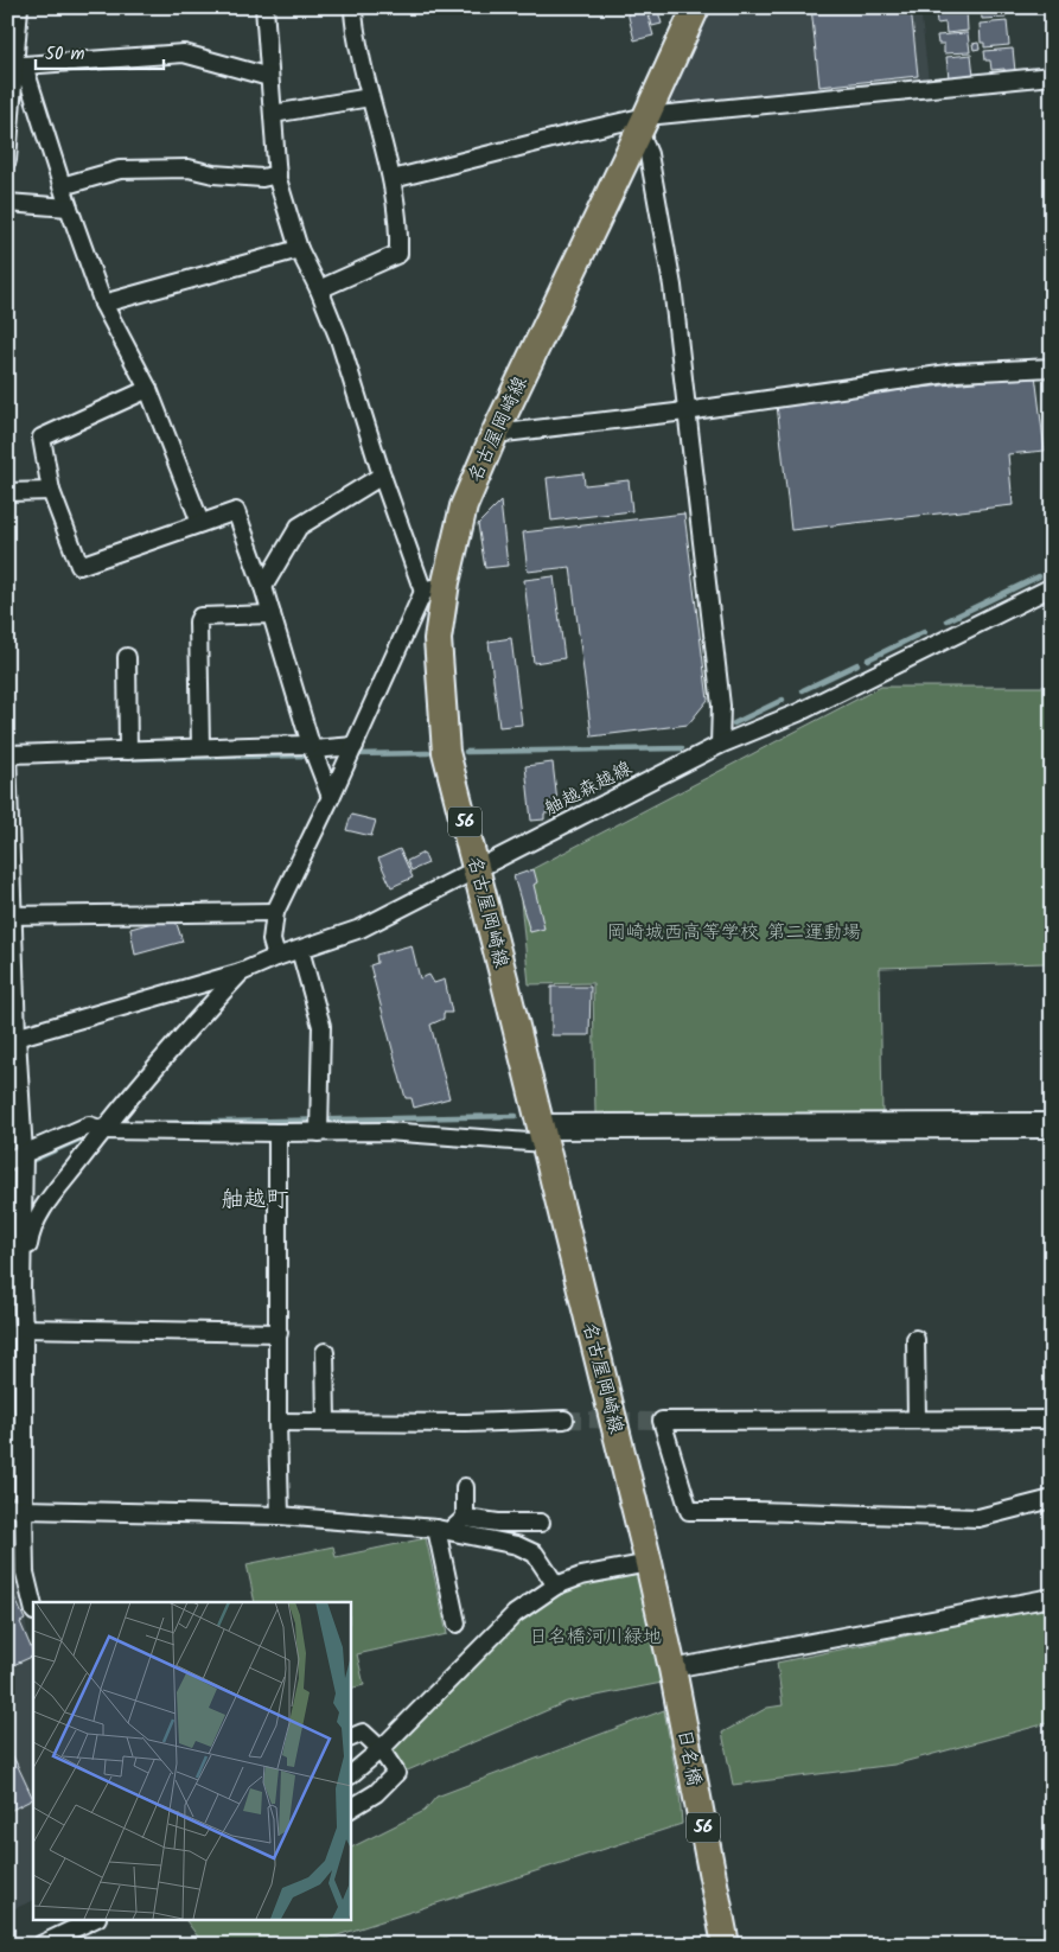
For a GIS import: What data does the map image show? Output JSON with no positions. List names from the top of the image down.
{
  "streets": {
    "main road": ["名古屋岡崎線", "56", "日名橋"],
    "street": ["舳越森越線"]
  },
  "crossings": [
    ["名古屋岡崎線", "舳越森越線"],
    ["名古屋岡崎線", "日名橋"]
  ],
  "districts": ["舳越町"],
  "parks": ["岡崎城西高等学校 第二運動場", "日名橋河川緑地"],
  "scale_bar": "50 m"
}
